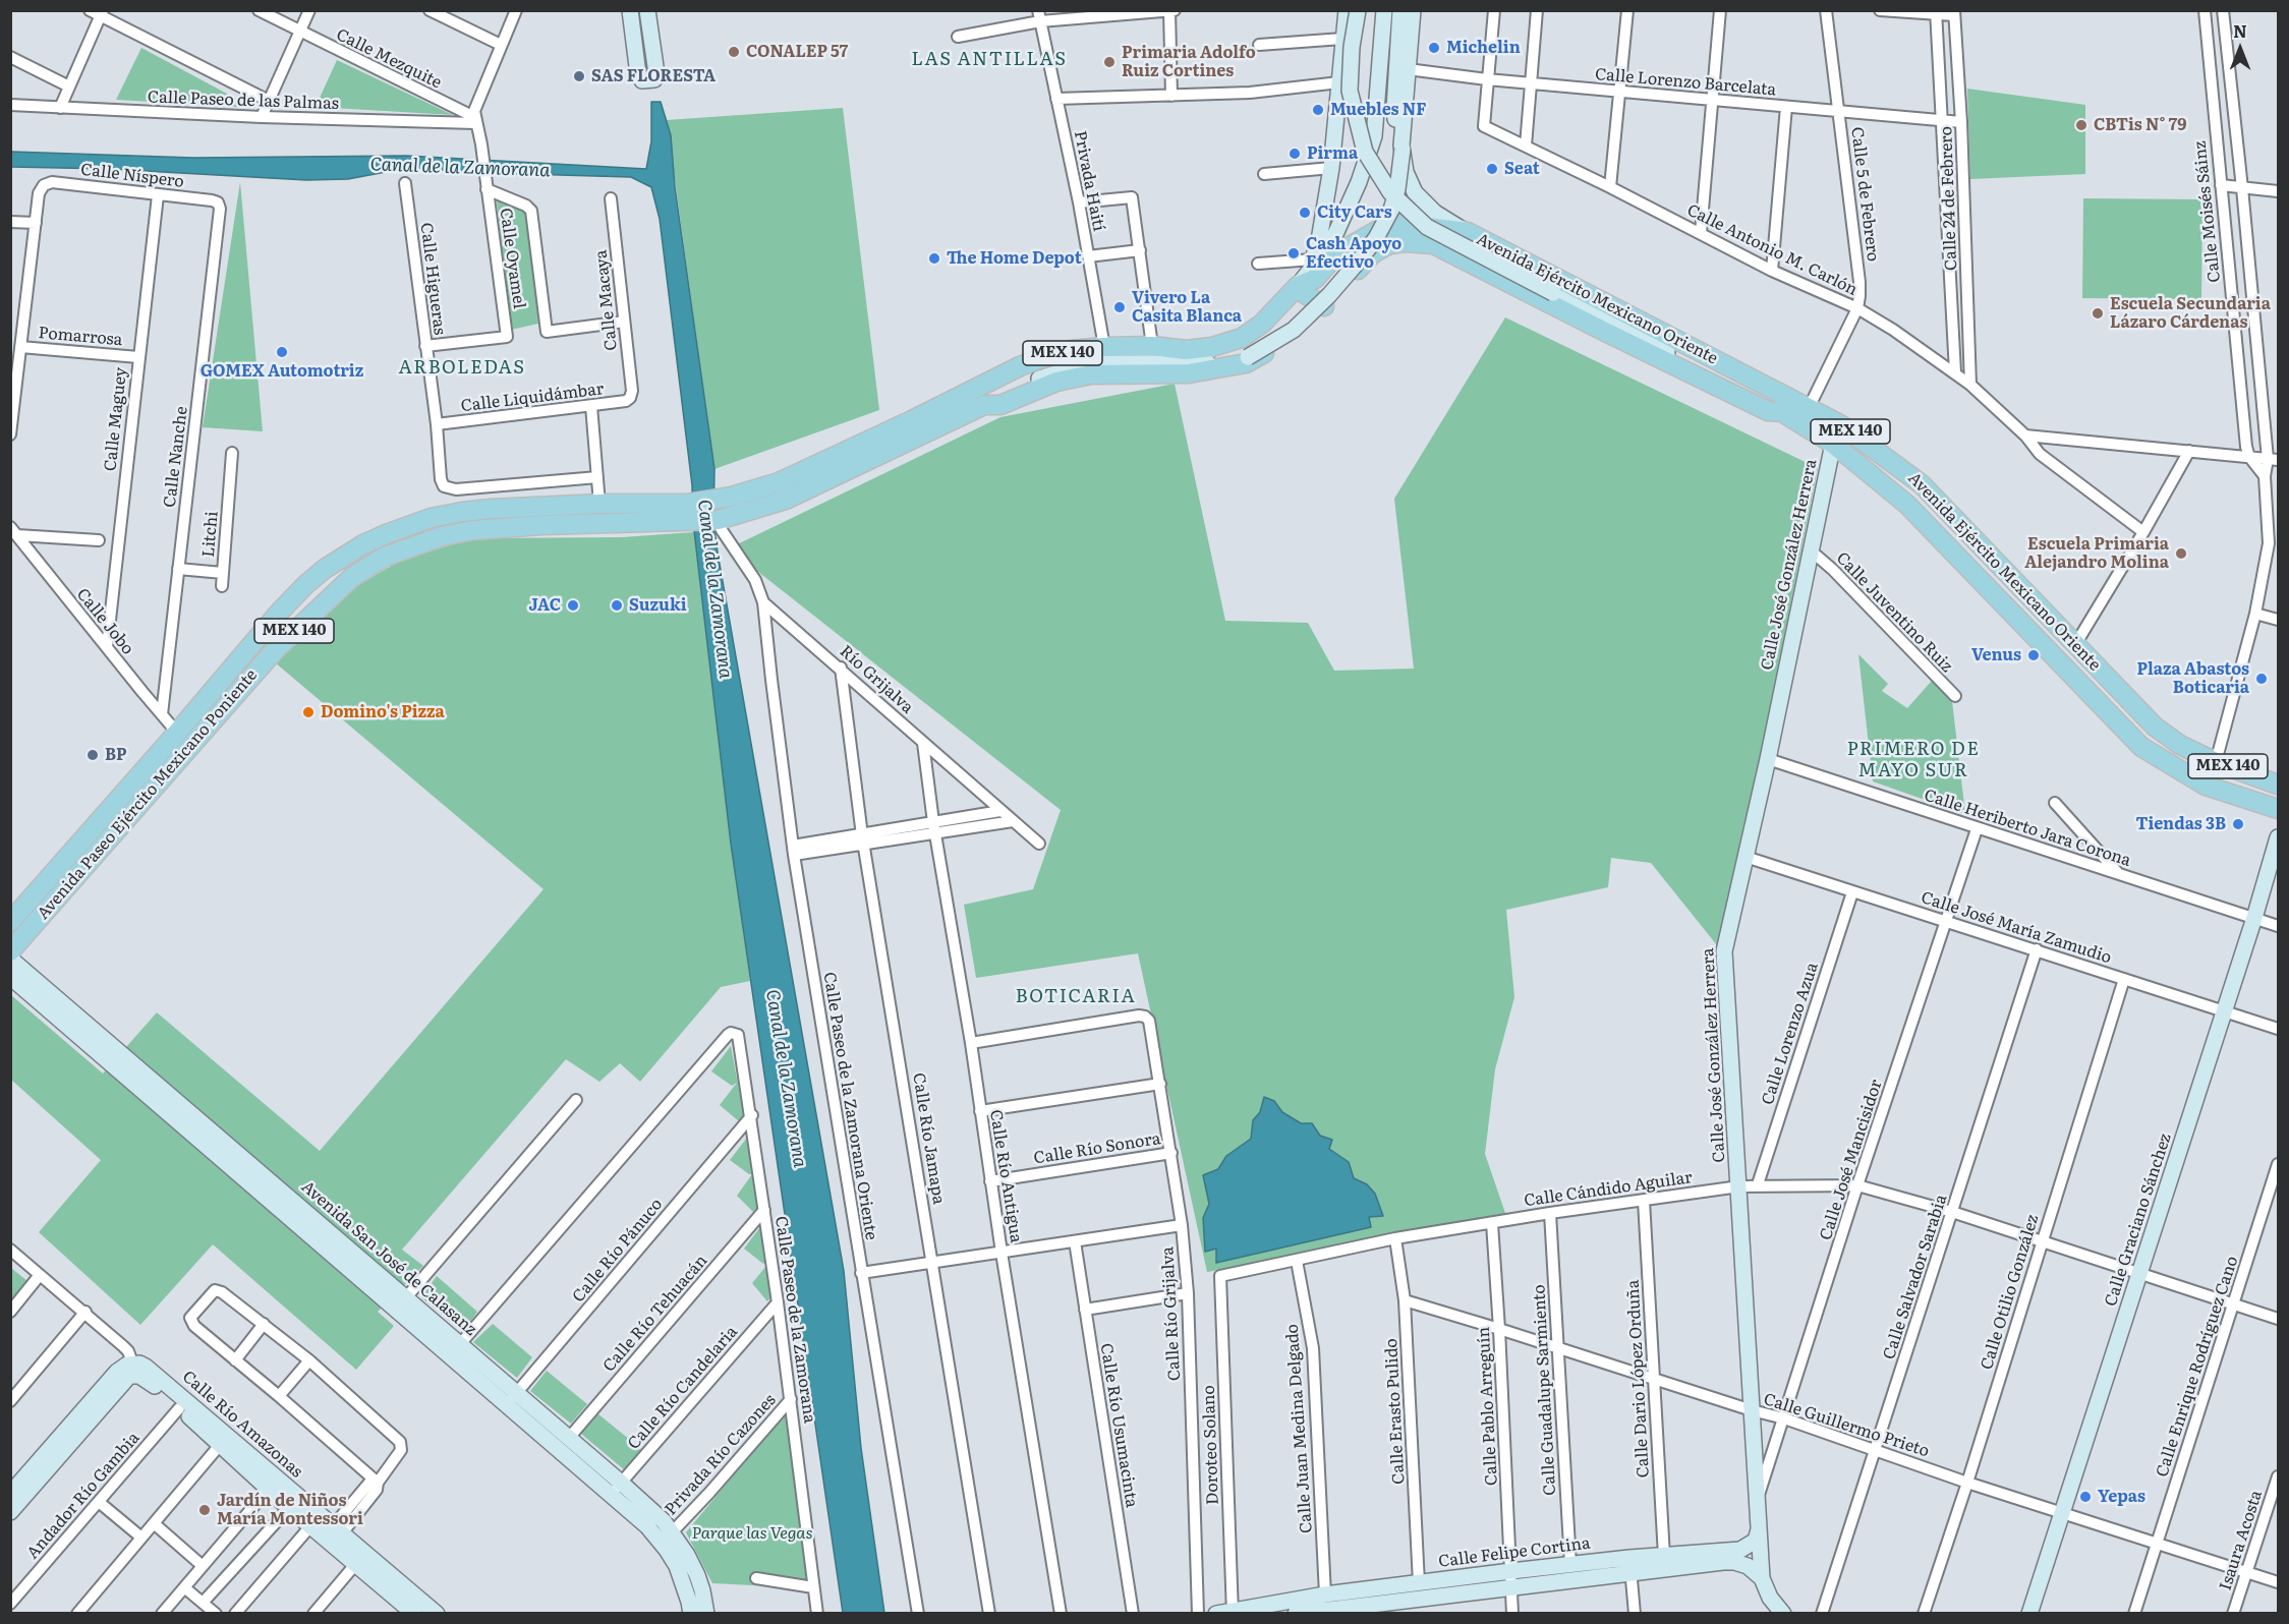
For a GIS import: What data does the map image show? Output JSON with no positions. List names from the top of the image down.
{
  "streets": {
    "main road": ["Avenida Ejército Mexicano Oriente", "MEX 140", "Avenida Paseo Ejército Mexicano Poniente"],
    "street": [
      "Calle Mezquite",
      "Calle Lorenzo Barcelata",
      "Calle Paseo de las Palmas",
      "Calle Níspero",
      "Privada Haití",
      "Calle 5 de Febrero",
      "Calle 24 de Febrero",
      "Calle Moisés Sáinz",
      "Calle Antonio M. Carlón",
      "Calle Oyamel",
      "Calle Higueras",
      "Calle Macaya",
      "Pomarrosa",
      "Calle Liquidámbar",
      "Calle Maguey",
      "Calle Nanche",
      "Litchi",
      "Calle José González Herrera",
      "Calle Juventino Ruiz",
      "Calle Jobo",
      "Río Grijalva",
      "Calle Heriberto Jara Corona",
      "Calle José María Zamudio",
      "Calle Lorenzo Azua",
      "Calle Paseo de la Zamorana Oriente",
      "Calle Río Jamapa",
      "Calle Río Sonora",
      "Calle José Mancisidor",
      "Calle Río Antigua",
      "Calle Cándido Aguilar",
      "Calle Graciano Sánchez",
      "Calle Río Pánuco",
      "Avenida San José de Calasanz",
      "Calle Salvador Sarabia",
      "Calle Otilio González",
      "Calle Río Tehuacán",
      "Calle Río Grijalva",
      "Calle Paseo de la Zamorana",
      "Calle Enrique Rodríguez Cano",
      "Calle Dario López Orduña",
      "Calle Río Candelaria",
      "Calle Guadalupe Sarmiento",
      "Calle Pablo Arreguín",
      "Calle Erasto Pulido",
      "Calle Río Amazonas",
      "Calle Río Usumacinta",
      "Calle Guillermo Prieto",
      "Calle Juan Medina Delgado",
      "Doroteo Solano",
      "Privada Río Cazones",
      "Andador Río Gambia",
      "Isaura Acosta",
      "Calle Felipe Cortina"
    ]
  },
  "crossings": [
    ["Calle Mezquite", "Calle Paseo de las Palmas"],
    ["Calle Mezquite", "Calle Oyamel"],
    ["Calle Lorenzo Barcelata", "Calle 5 de Febrero"],
    ["Calle Lorenzo Barcelata", "Calle 24 de Febrero"],
    ["Calle Lorenzo Barcelata", "Calle Antonio M. Carlón"],
    ["Calle Paseo de las Palmas", "Calle Oyamel"],
    ["Calle Níspero", "Calle Maguey"],
    ["Calle Níspero", "Calle Nanche"],
    ["Privada Haití", "Avenida Ejército Mexicano Oriente"],
    ["Calle 5 de Febrero", "Calle Antonio M. Carlón"],
    ["Calle 5 de Febrero", "Avenida Ejército Mexicano Oriente"],
    ["Calle 24 de Febrero", "Calle Antonio M. Carlón"],
    ["Calle Oyamel", "Calle Higueras"],
    ["Calle Higueras", "Calle Liquidámbar"],
    ["Avenida Ejército Mexicano Oriente", "MEX 140"],
    ["Avenida Ejército Mexicano Oriente", "Calle José González Herrera"],
    ["Avenida Ejército Mexicano Oriente", "Avenida Paseo Ejército Mexicano Poniente"],
    ["Calle Macaya", "Calle Liquidámbar"],
    ["Pomarrosa", "Calle Maguey"],
    ["MEX 140", "Río Grijalva"],
    ["MEX 140", "Avenida Paseo Ejército Mexicano Poniente"],
    ["Calle Maguey", "Calle Jobo"],
    ["Calle Nanche", "Litchi"],
    ["Calle Nanche", "Calle Jobo"],
    ["Calle José González Herrera", "Calle Juventino Ruiz"],
    ["Calle José González Herrera", "Calle Heriberto Jara Corona"],
    ["Calle José González Herrera", "Calle José María Zamudio"],
    ["Calle José González Herrera", "Calle José Mancisidor"],
    ["Calle José González Herrera", "Calle Cándido Aguilar"],
    ["Calle José González Herrera", "Calle Guillermo Prieto"],
    ["Calle José González Herrera", "Calle Felipe Cortina"],
    ["Calle Jobo", "Avenida Paseo Ejército Mexicano Poniente"],
    ["Río Grijalva", "Calle Paseo de la Zamorana Oriente"],
    ["Río Grijalva", "Calle Río Jamapa"],
    ["Río Grijalva", "Calle Río Antigua"],
    ["Calle Heriberto Jara Corona", "Calle José Mancisidor"],
    ["Calle Heriberto Jara Corona", "Calle Graciano Sánchez"],
    ["Calle José María Zamudio", "Calle Lorenzo Azua"],
    ["Calle José María Zamudio", "Calle José Mancisidor"],
    ["Calle José María Zamudio", "Calle Graciano Sánchez"],
    ["Calle José María Zamudio", "Calle Salvador Sarabia"],
    ["Calle José María Zamudio", "Calle Otilio González"],
    ["Calle Lorenzo Azua", "Calle Cándido Aguilar"],
    ["Calle Río Sonora", "Calle Río Antigua"],
    ["Calle Río Sonora", "Calle Río Grijalva"],
    ["Calle José Mancisidor", "Calle Cándido Aguilar"],
    ["Calle José Mancisidor", "Calle Guillermo Prieto"],
    ["Calle Río Antigua", "Calle Río Grijalva"],
    ["Calle Cándido Aguilar", "Calle Graciano Sánchez"],
    ["Calle Cándido Aguilar", "Calle Salvador Sarabia"],
    ["Calle Cándido Aguilar", "Calle Otilio González"],
    ["Calle Cándido Aguilar", "Calle Enrique Rodríguez Cano"],
    ["Calle Cándido Aguilar", "Calle Dario López Orduña"],
    ["Calle Cándido Aguilar", "Calle Guadalupe Sarmiento"],
    ["Calle Cándido Aguilar", "Calle Pablo Arreguín"],
    ["Calle Cándido Aguilar", "Calle Erasto Pulido"],
    ["Calle Cándido Aguilar", "Calle Juan Medina Delgado"],
    ["Calle Cándido Aguilar", "Doroteo Solano"],
    ["Calle Graciano Sánchez", "Calle Guillermo Prieto"],
    ["Calle Río Pánuco", "Avenida San José de Calasanz"],
    ["Calle Río Pánuco", "Calle Paseo de la Zamorana"],
    ["Avenida San José de Calasanz", "Calle Río Tehuacán"],
    ["Avenida San José de Calasanz", "Calle Paseo de la Zamorana"],
    ["Avenida San José de Calasanz", "Calle Río Candelaria"],
    ["Avenida San José de Calasanz", "Privada Río Cazones"],
    ["Calle Salvador Sarabia", "Calle Guillermo Prieto"],
    ["Calle Otilio González", "Calle Guillermo Prieto"],
    ["Calle Río Tehuacán", "Calle Paseo de la Zamorana"],
    ["Calle Paseo de la Zamorana", "Calle Río Candelaria"],
    ["Calle Paseo de la Zamorana", "Privada Río Cazones"],
    ["Calle Enrique Rodríguez Cano", "Calle Guillermo Prieto"],
    ["Calle Dario López Orduña", "Calle Guillermo Prieto"],
    ["Calle Dario López Orduña", "Calle Felipe Cortina"],
    ["Calle Guadalupe Sarmiento", "Calle Guillermo Prieto"],
    ["Calle Guadalupe Sarmiento", "Calle Felipe Cortina"],
    ["Calle Pablo Arreguín", "Calle Guillermo Prieto"],
    ["Calle Pablo Arreguín", "Calle Felipe Cortina"],
    ["Calle Erasto Pulido", "Calle Guillermo Prieto"],
    ["Calle Erasto Pulido", "Calle Felipe Cortina"],
    ["Calle Río Amazonas", "Andador Río Gambia"],
    ["Calle Guillermo Prieto", "Isaura Acosta"],
    ["Calle Juan Medina Delgado", "Calle Felipe Cortina"],
    ["Doroteo Solano", "Calle Felipe Cortina"]
  ],
  "districts": [
    "LAS ANTILLAS",
    "ARBOLEDAS",
    "PRIMERO DE MAYO SUR",
    "BOTICARIA"
  ],
  "water": ["Canal de la Zamorana"],
  "parks": ["Parque las Vegas"],
  "places": [
    "Michelin",
    "CONALEP 57",
    "Primaria Adolfo Ruiz Cortines",
    "SAS FLORESTA",
    "Muebles NF",
    "CBTis N° 79",
    "Pirma",
    "Seat",
    "City Cars",
    "Cash Apoyo Efectivo",
    "The Home Depot",
    "Vivero La Casita Blanca",
    "Escuela Secundaria Lázaro Cárdenas",
    "GOMEX Automotriz",
    "Escuela Primaria Alejandro Molina",
    "JAC",
    "Suzuki",
    "Venus",
    "Plaza Abastos Boticaria",
    "Domino's Pizza",
    "BP",
    "Tiendas 3B",
    "Yepas",
    "Jardín de Niños María Montessori"
  ],
  "north": "top"
}
